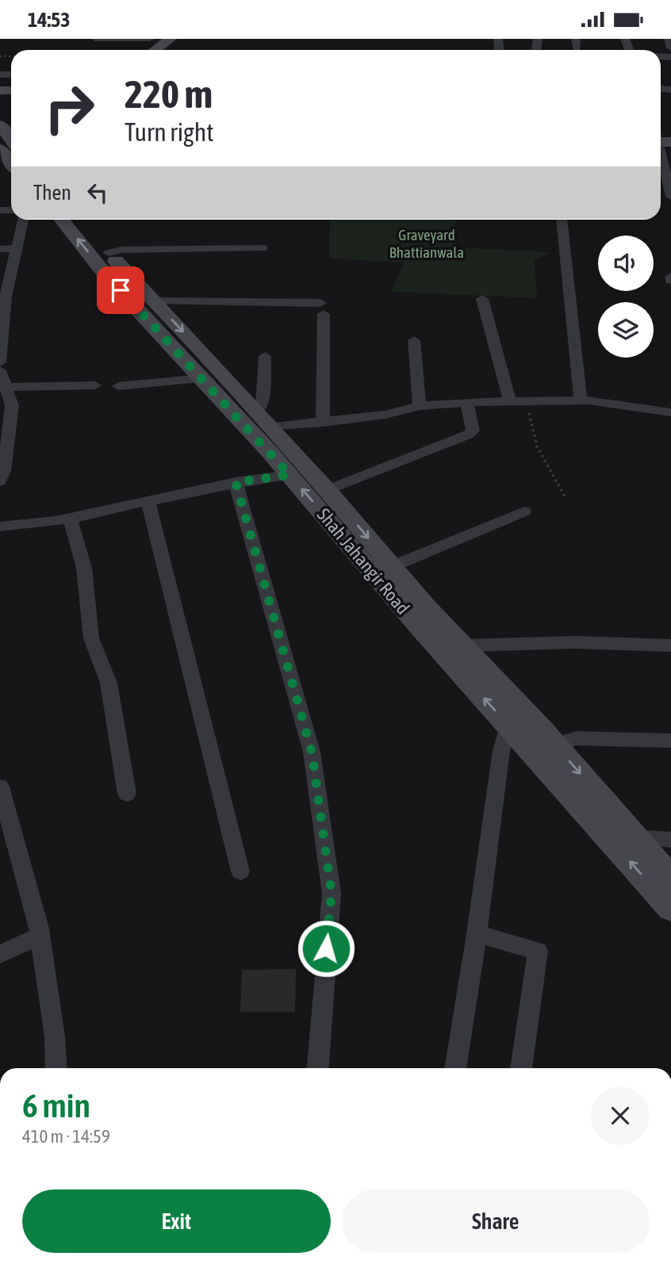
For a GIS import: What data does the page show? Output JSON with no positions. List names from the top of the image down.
{
  "streets": {
    "street": ["Shah Jahangir Road"]
  },
  "parks": ["Graveyard Bhattianwala"],
  "page": {
    "status": "14:53",
    "turn": ["220 m", "Turn right"],
    "then": "Then",
    "heading": ["6 min", "410 m · 14:59"],
    "buttons": ["Exit", "Share"]
  }
}
